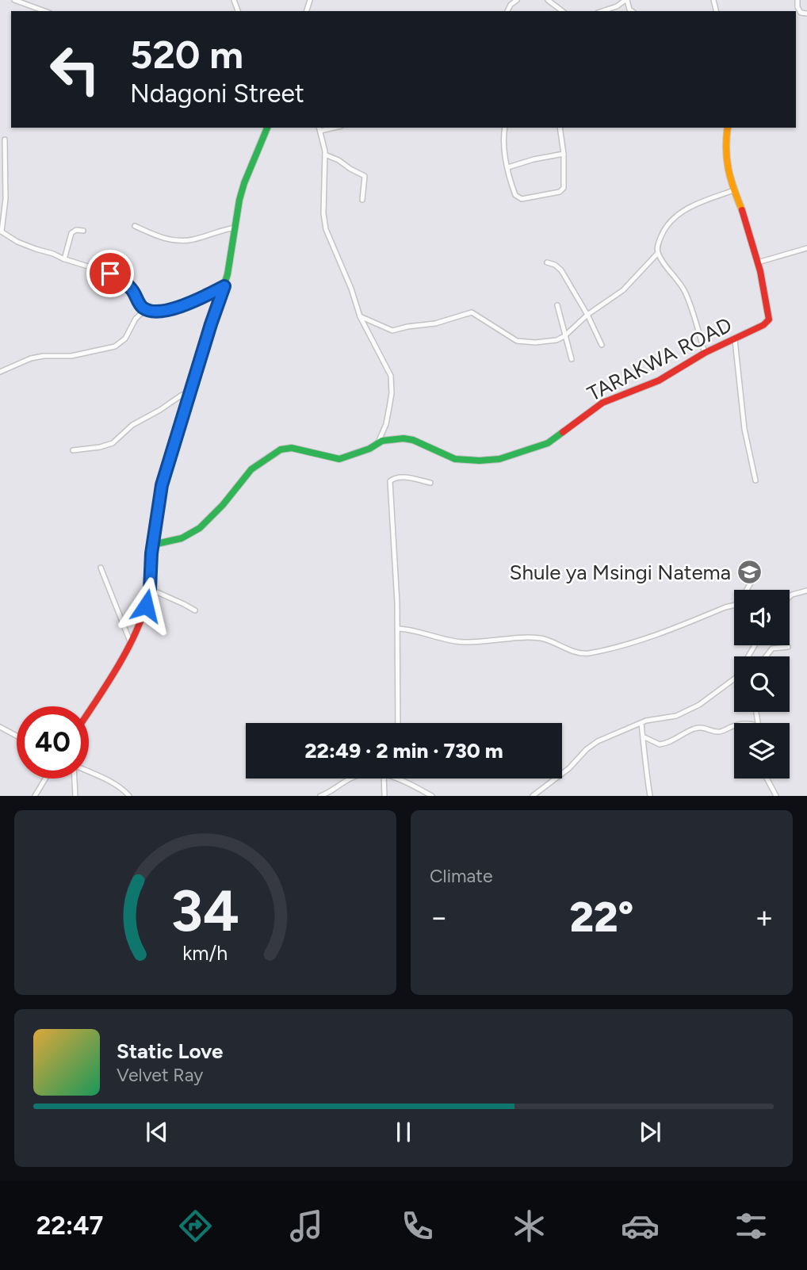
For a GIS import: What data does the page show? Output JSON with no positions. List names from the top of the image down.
{
  "streets": {
    "street": ["TARAKWA ROAD"]
  },
  "places": {
    "school or university": ["Shule ya Msingi Natema"]
  },
  "page": {
    "turn": ["520 m", "Ndagoni Street"],
    "limit": "40",
    "trip": "22:49 · 2 min · 730 m",
    "tile": "Climate",
    "heat": ["−", "22°", "+"],
    "song": ["Static Love", "Velvet Ray"],
    "tabs": "22:47",
    "gauge": ["34", "km/h"]
  }
}
